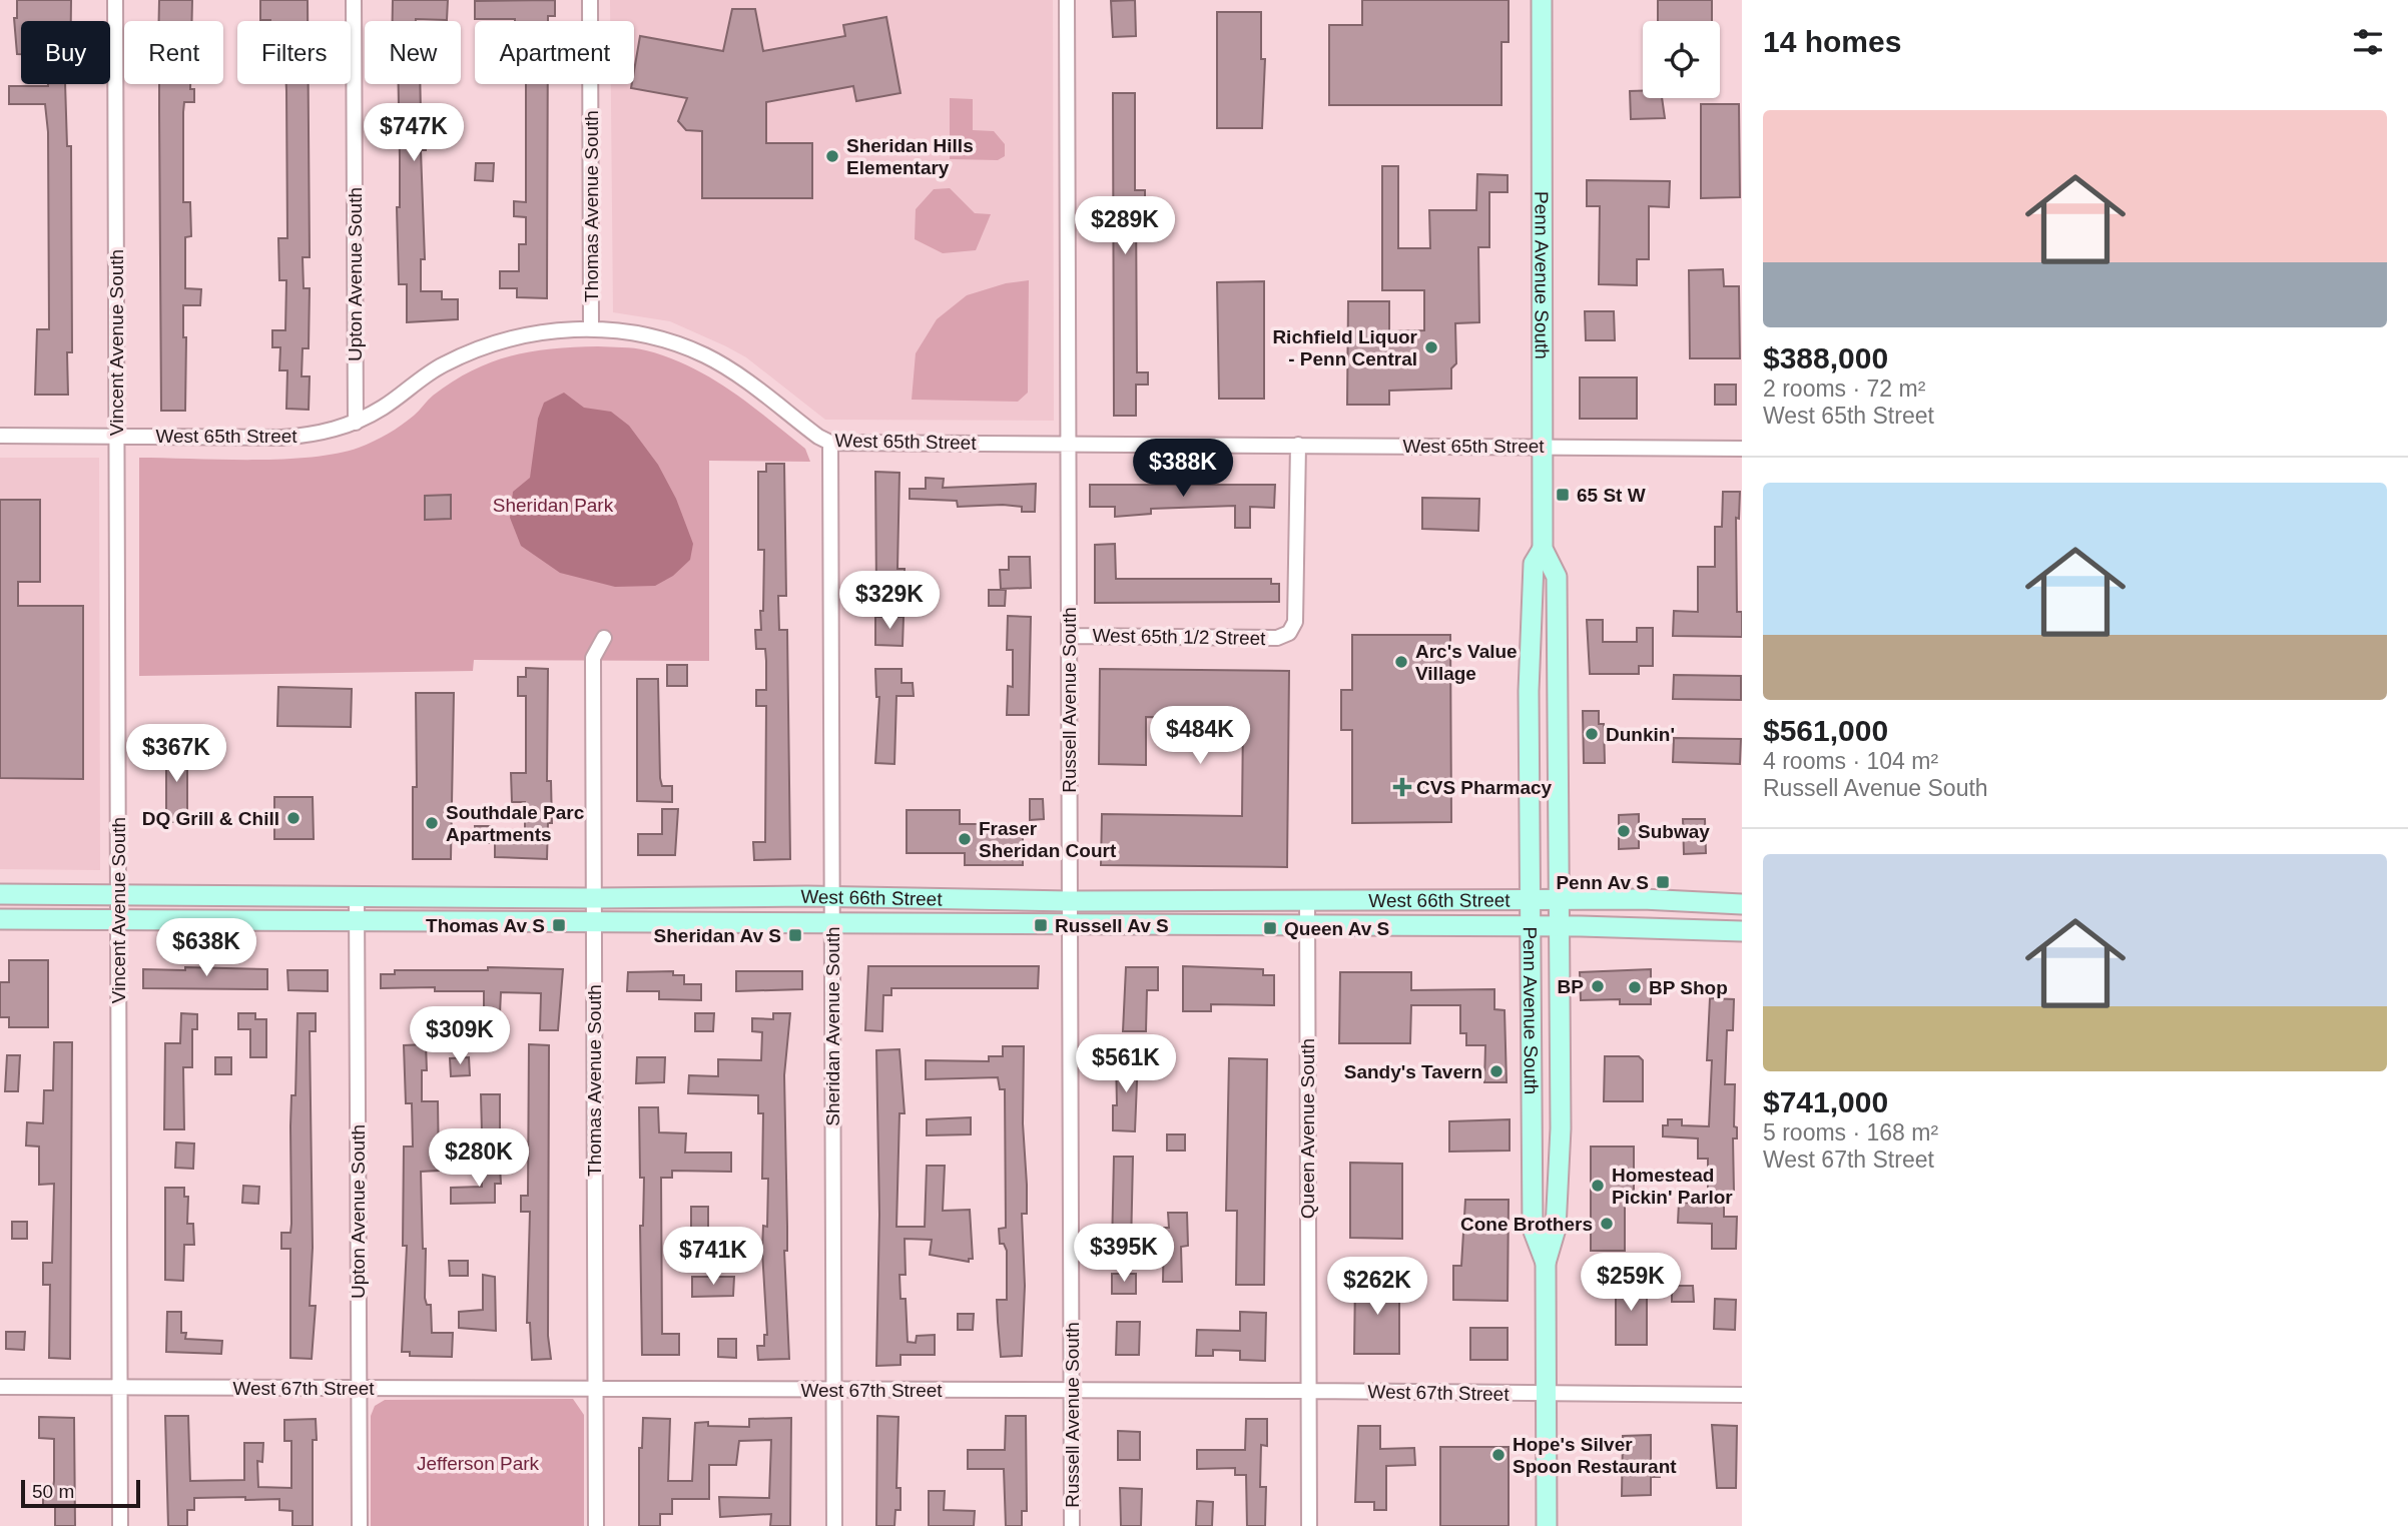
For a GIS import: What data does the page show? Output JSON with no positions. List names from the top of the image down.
{
  "streets": {
    "main road": ["Penn Avenue South", "West 66th Street"],
    "street": [
      "Thomas Avenue South",
      "Upton Avenue South",
      "Vincent Avenue South",
      "West 65th Street",
      "West 65th 1/2 Street",
      "Russell Avenue South",
      "Sheridan Avenue South",
      "Queen Avenue South",
      "West 67th Street"
    ]
  },
  "crossings": [
    ["Thomas Avenue South", "West 65th Street"],
    ["Thomas Avenue South", "West 66th Street"],
    ["Thomas Avenue South", "West 67th Street"],
    ["Upton Avenue South", "West 65th Street"],
    ["Upton Avenue South", "West 66th Street"],
    ["Upton Avenue South", "West 67th Street"],
    ["Penn Avenue South", "West 65th Street"],
    ["Penn Avenue South", "West 66th Street"],
    ["Penn Avenue South", "West 67th Street"],
    ["Vincent Avenue South", "West 65th Street"],
    ["Vincent Avenue South", "West 66th Street"],
    ["Vincent Avenue South", "West 67th Street"],
    ["West 65th Street", "West 65th 1/2 Street"],
    ["West 65th Street", "Russell Avenue South"],
    ["West 65th Street", "Sheridan Avenue South"],
    ["West 65th 1/2 Street", "Russell Avenue South"],
    ["Russell Avenue South", "West 66th Street"],
    ["Russell Avenue South", "West 67th Street"],
    ["West 66th Street", "Sheridan Avenue South"],
    ["West 66th Street", "Queen Avenue South"],
    ["Sheridan Avenue South", "West 67th Street"],
    ["Queen Avenue South", "West 67th Street"]
  ],
  "parks": ["Sheridan Park", "Jefferson Park"],
  "places": {
    "other": [
      "Sheridan Hills Elementary",
      "Richfield Liquor - Penn Central",
      "Arc's Value Village",
      "Dunkin'",
      "DQ Grill & Chill",
      "Southdale Parc Apartments",
      "Subway",
      "Fraser Sheridan Court",
      "BP",
      "BP Shop",
      "Sandy's Tavern",
      "Homestead Pickin' Parlor",
      "Cone Brothers",
      "Hope's Silver Spoon Restaurant"
    ],
    "transit": [
      "65 St W",
      "Penn Av S",
      "Thomas Av S",
      "Russell Av S",
      "Queen Av S",
      "Sheridan Av S"
    ],
    "health": ["CVS Pharmacy"]
  },
  "scale_bar": "50 m",
  "page": {
    "heading": "14 homes",
    "chip": [
      "Buy",
      "Rent",
      "Filters",
      "New",
      "Apartment"
    ],
    "list": [
      {
        "name": "$388,000",
        "note": "2 rooms · 72 m² · West 65th Street"
      },
      {
        "name": "$561,000",
        "note": "4 rooms · 104 m² · Russell Avenue South"
      },
      {
        "name": "$741,000",
        "note": "5 rooms · 168 m² · West 67th Street"
      }
    ],
    "price": [
      "$747K",
      "$289K",
      "$388K",
      "$329K",
      "$484K",
      "$367K",
      "$638K",
      "$309K",
      "$561K",
      "$280K",
      "$395K",
      "$741K",
      "$259K",
      "$262K"
    ],
    "scale": "50 m"
  }
}
